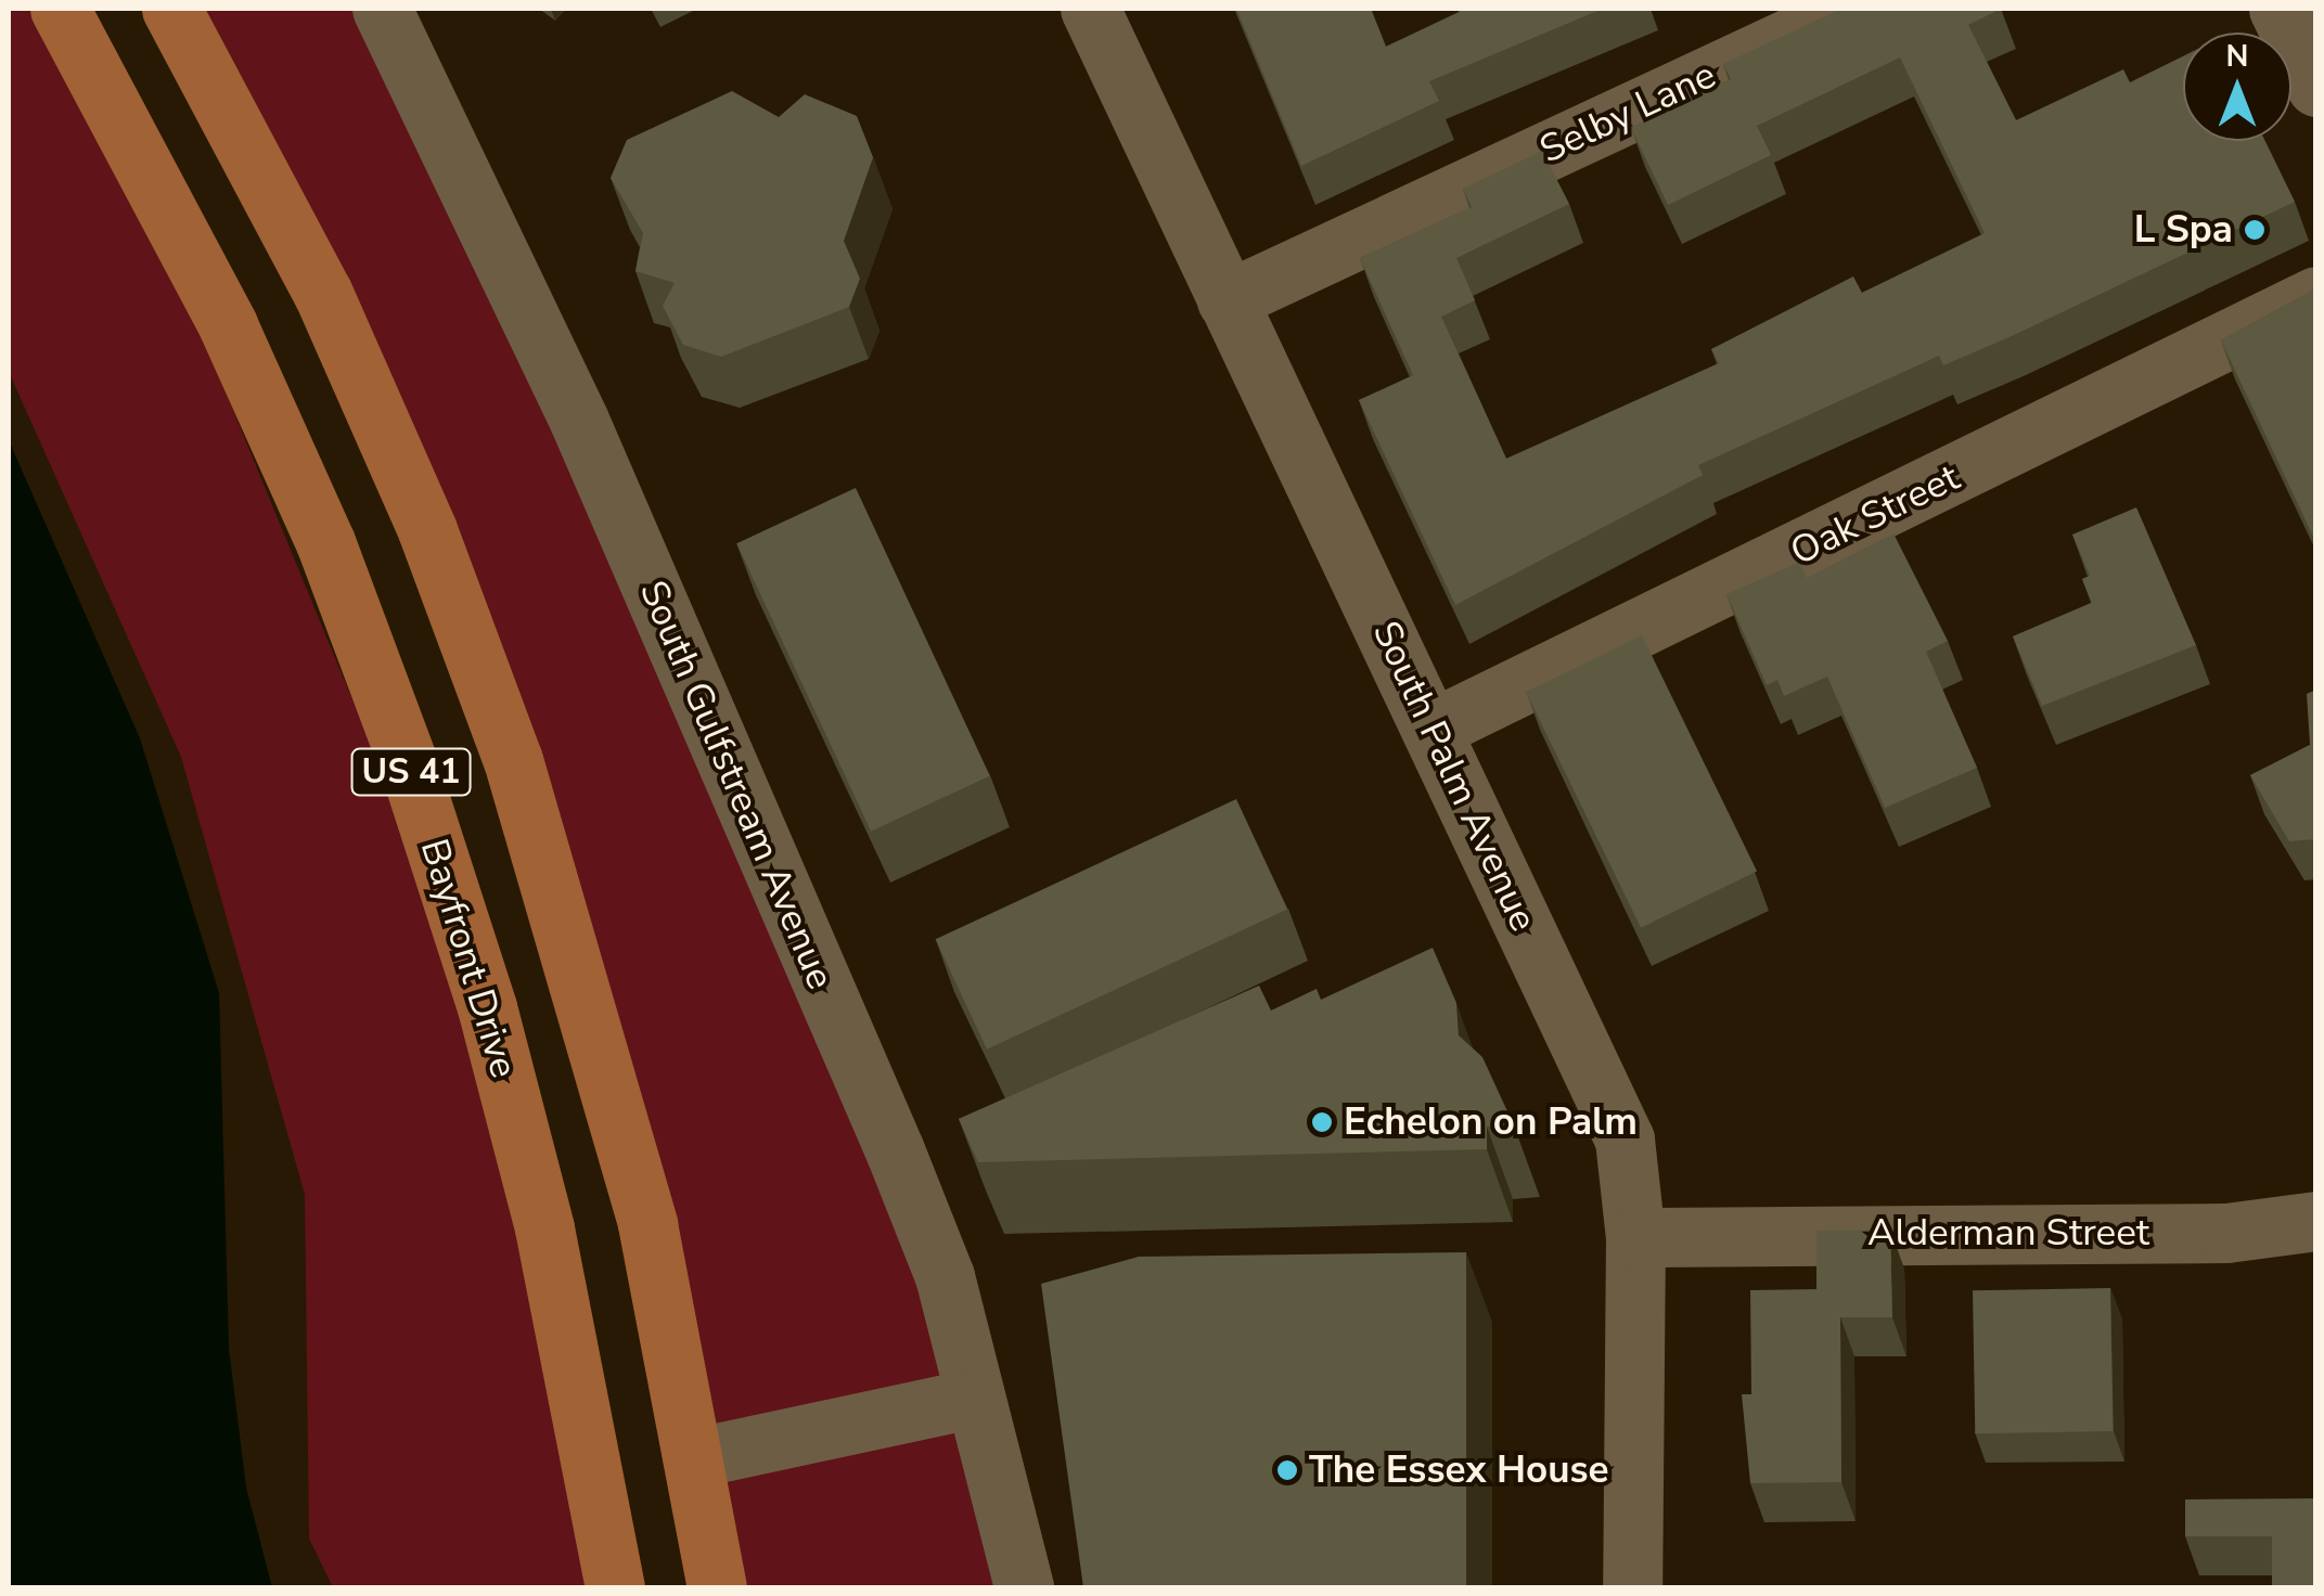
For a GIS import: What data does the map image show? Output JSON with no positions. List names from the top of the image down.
{
  "streets": {
    "main road": ["US 41", "Bayfront Drive"],
    "street": [
      "Selby Lane",
      "Oak Street",
      "South Palm Avenue",
      "South Gulfstream Avenue",
      "Alderman Street"
    ]
  },
  "crossings": [
    ["Selby Lane", "South Palm Avenue"],
    ["Oak Street", "South Palm Avenue"],
    ["South Palm Avenue", "Alderman Street"]
  ],
  "places": ["L Spa", "Echelon on Palm", "The Essex House"],
  "north": "top"
}
